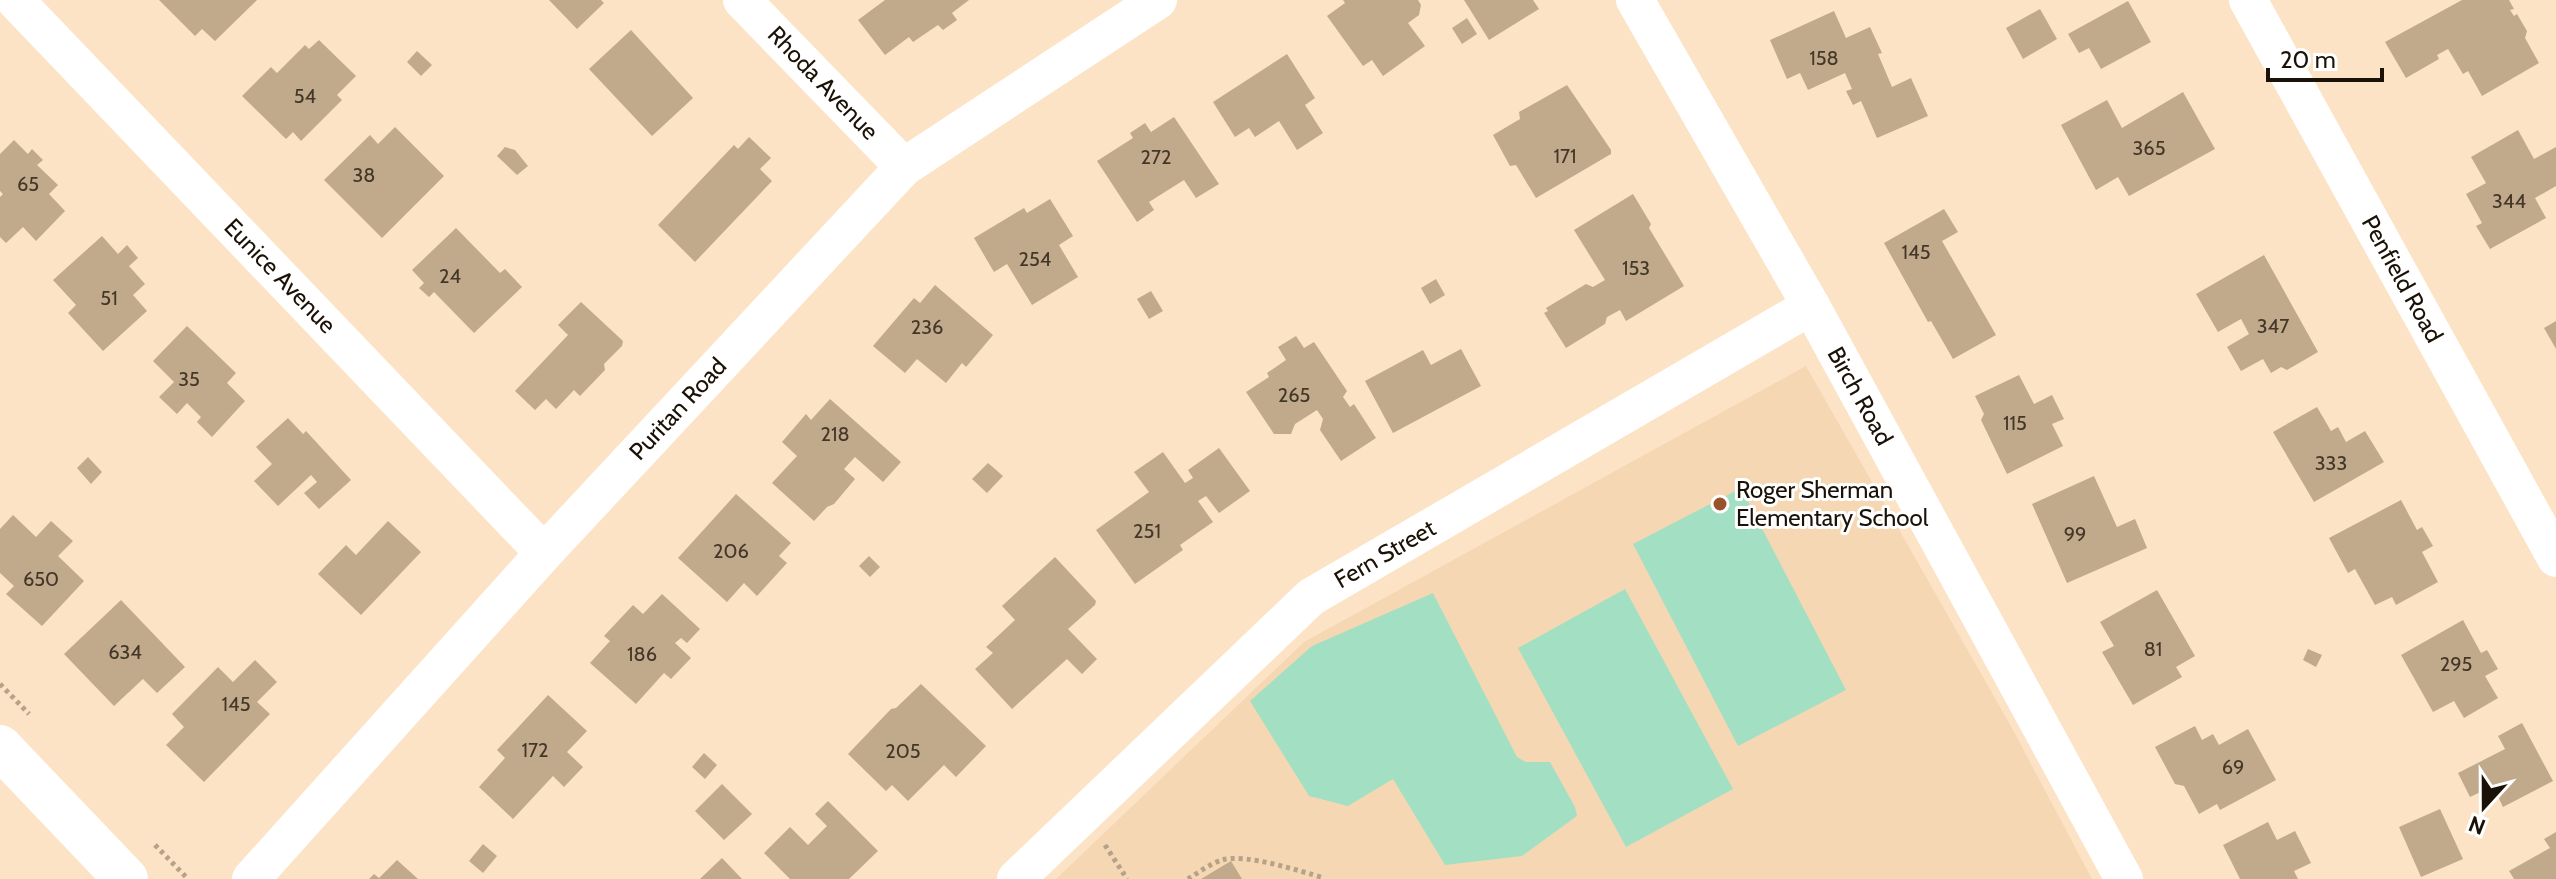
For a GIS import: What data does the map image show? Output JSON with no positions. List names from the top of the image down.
{
  "streets": {
    "street": [
      "Rhoda Avenue",
      "Eunice Avenue",
      "Penfield Road",
      "Birch Road",
      "Puritan Road",
      "Fern Street"
    ]
  },
  "crossings": [
    ["Rhoda Avenue", "Puritan Road"],
    ["Eunice Avenue", "Puritan Road"],
    ["Birch Road", "Fern Street"]
  ],
  "places": ["Roger Sherman Elementary School"],
  "house_numbers": [
    "158",
    "54",
    "365",
    "171",
    "272",
    "38",
    "65",
    "344",
    "145",
    "254",
    "153",
    "24",
    "51",
    "347",
    "236",
    "35",
    "265",
    "115",
    "218",
    "333",
    "251",
    "99",
    "206",
    "650",
    "81",
    "634",
    "186",
    "295",
    "145",
    "172",
    "205",
    "69"
  ],
  "scale_bar": "20 m",
  "north": "bottom"
}
